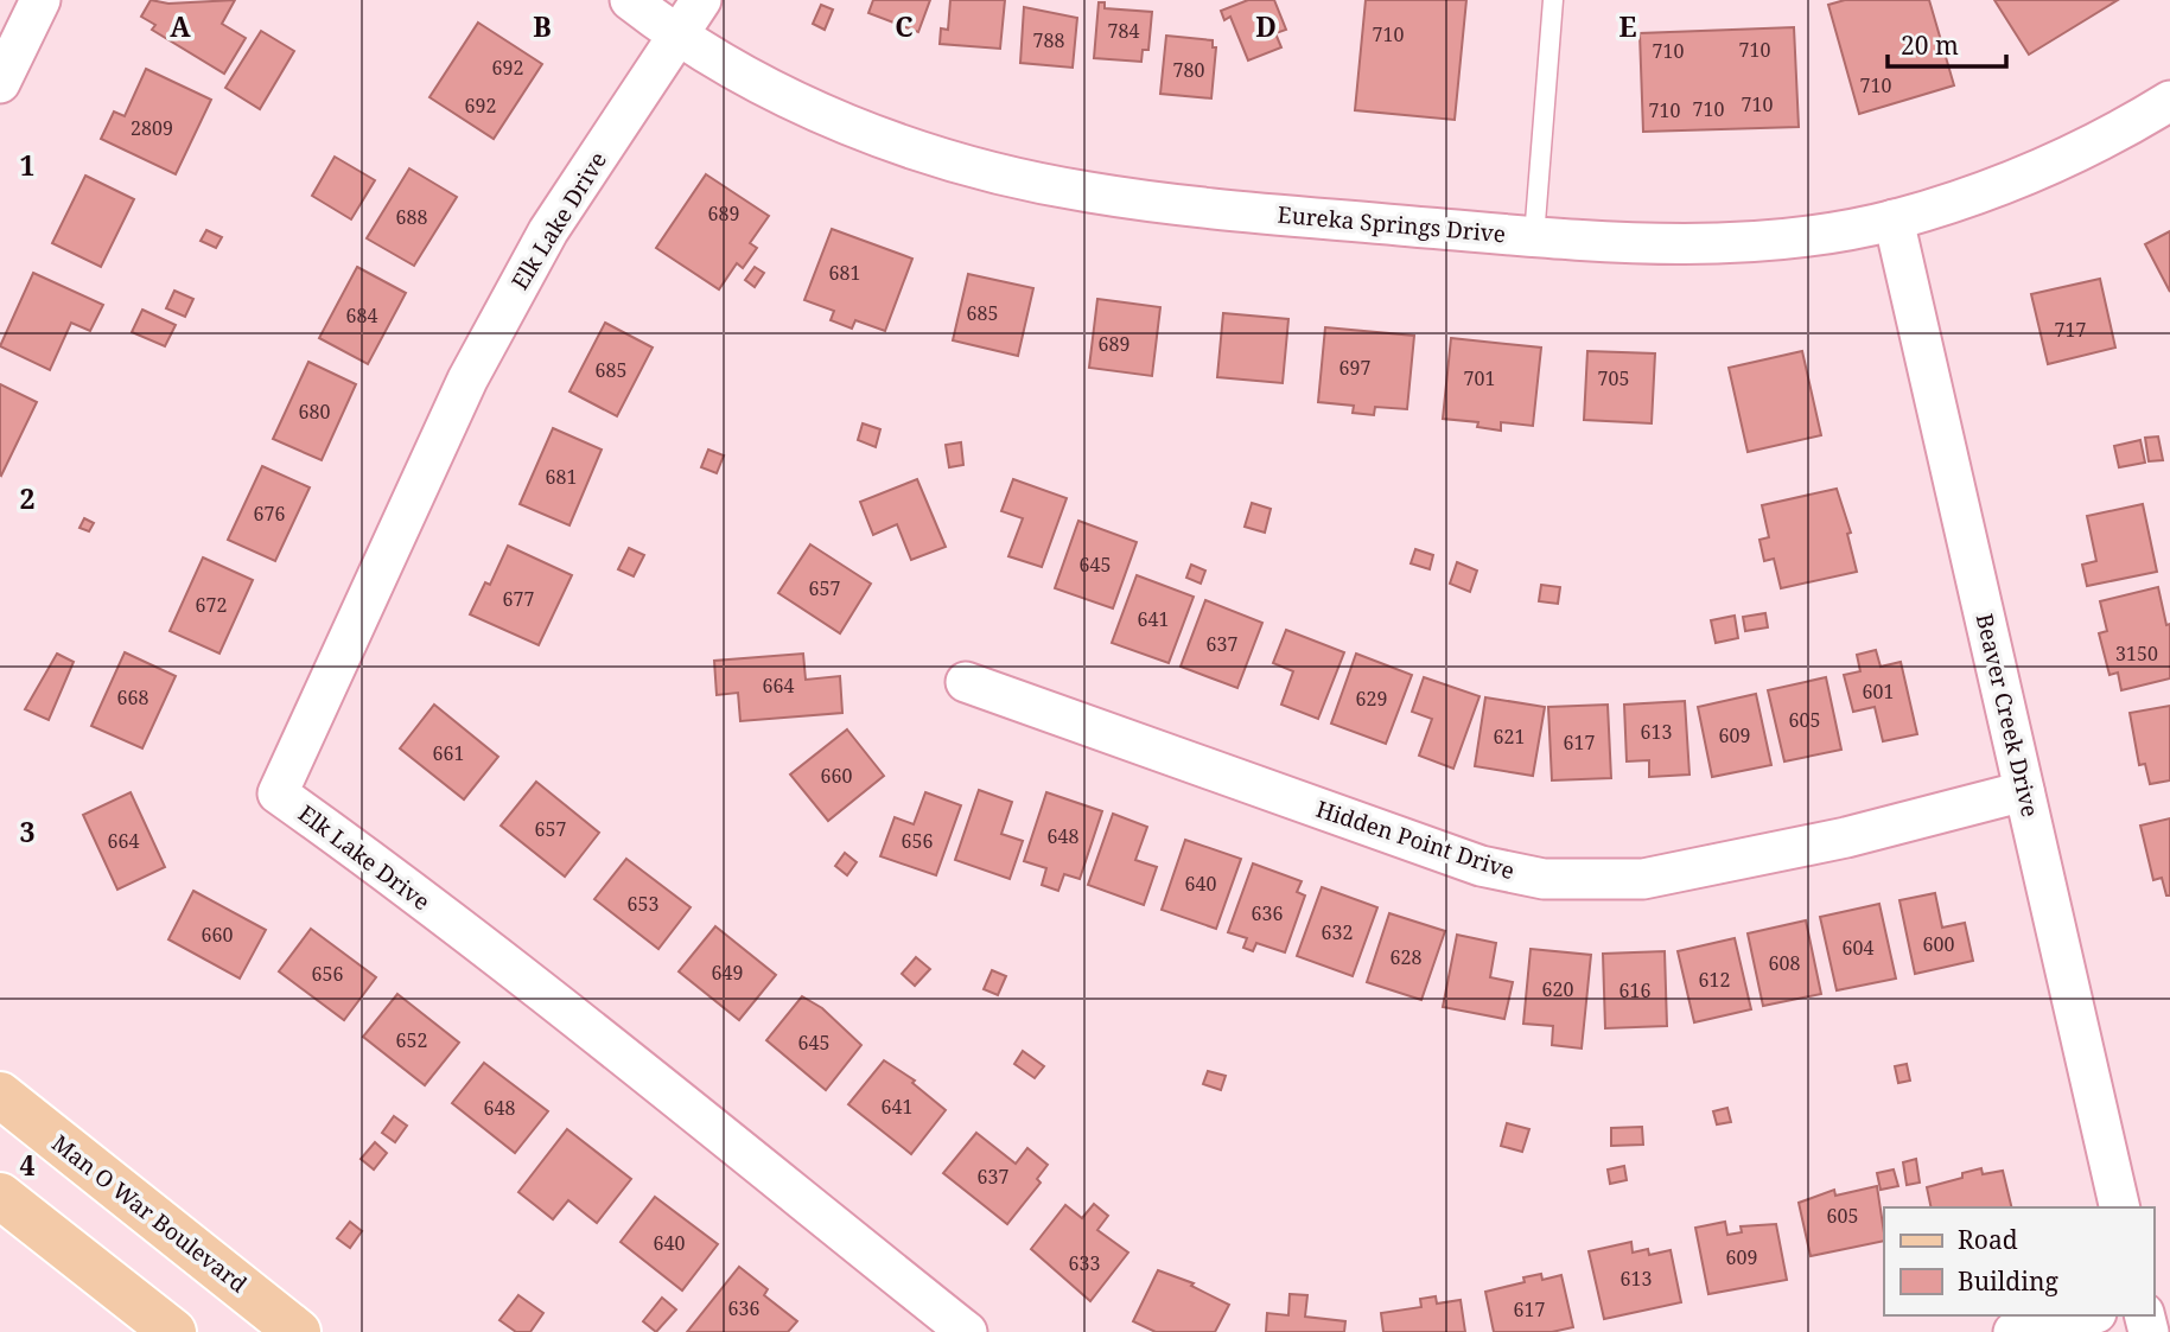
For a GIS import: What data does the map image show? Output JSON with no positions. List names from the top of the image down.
{
  "streets": {
    "main road": ["Man O War Boulevard"],
    "street": [
      "Elk Lake Drive",
      "Eureka Springs Drive",
      "Beaver Creek Drive",
      "Hidden Point Drive"
    ]
  },
  "crossings": [
    ["Elk Lake Drive", "Eureka Springs Drive"],
    ["Eureka Springs Drive", "Beaver Creek Drive"],
    ["Beaver Creek Drive", "Hidden Point Drive"]
  ],
  "house_numbers": [
    "784",
    "710",
    "788",
    "710",
    "710",
    "692",
    "780",
    "710",
    "710",
    "692",
    "710",
    "710",
    "2809",
    "689",
    "688",
    "681",
    "685",
    "684",
    "717",
    "689",
    "697",
    "685",
    "701",
    "705",
    "680",
    "681",
    "676",
    "645",
    "657",
    "677",
    "672",
    "641",
    "637",
    "3150",
    "664",
    "601",
    "668",
    "629",
    "605",
    "613",
    "609",
    "621",
    "617",
    "661",
    "660",
    "657",
    "648",
    "664",
    "656",
    "640",
    "653",
    "636",
    "632",
    "660",
    "600",
    "604",
    "628",
    "608",
    "649",
    "656",
    "612",
    "620",
    "616",
    "652",
    "645",
    "641",
    "648",
    "637",
    "605",
    "640",
    "609",
    "633",
    "613",
    "636",
    "617"
  ],
  "legend": ["Road", "Building"],
  "scale_bar": "20 m",
  "grid": {
    "columns": [
      "A",
      "B",
      "C",
      "D",
      "E"
    ],
    "rows": [
      "1",
      "2",
      "3",
      "4"
    ]
  }
}
